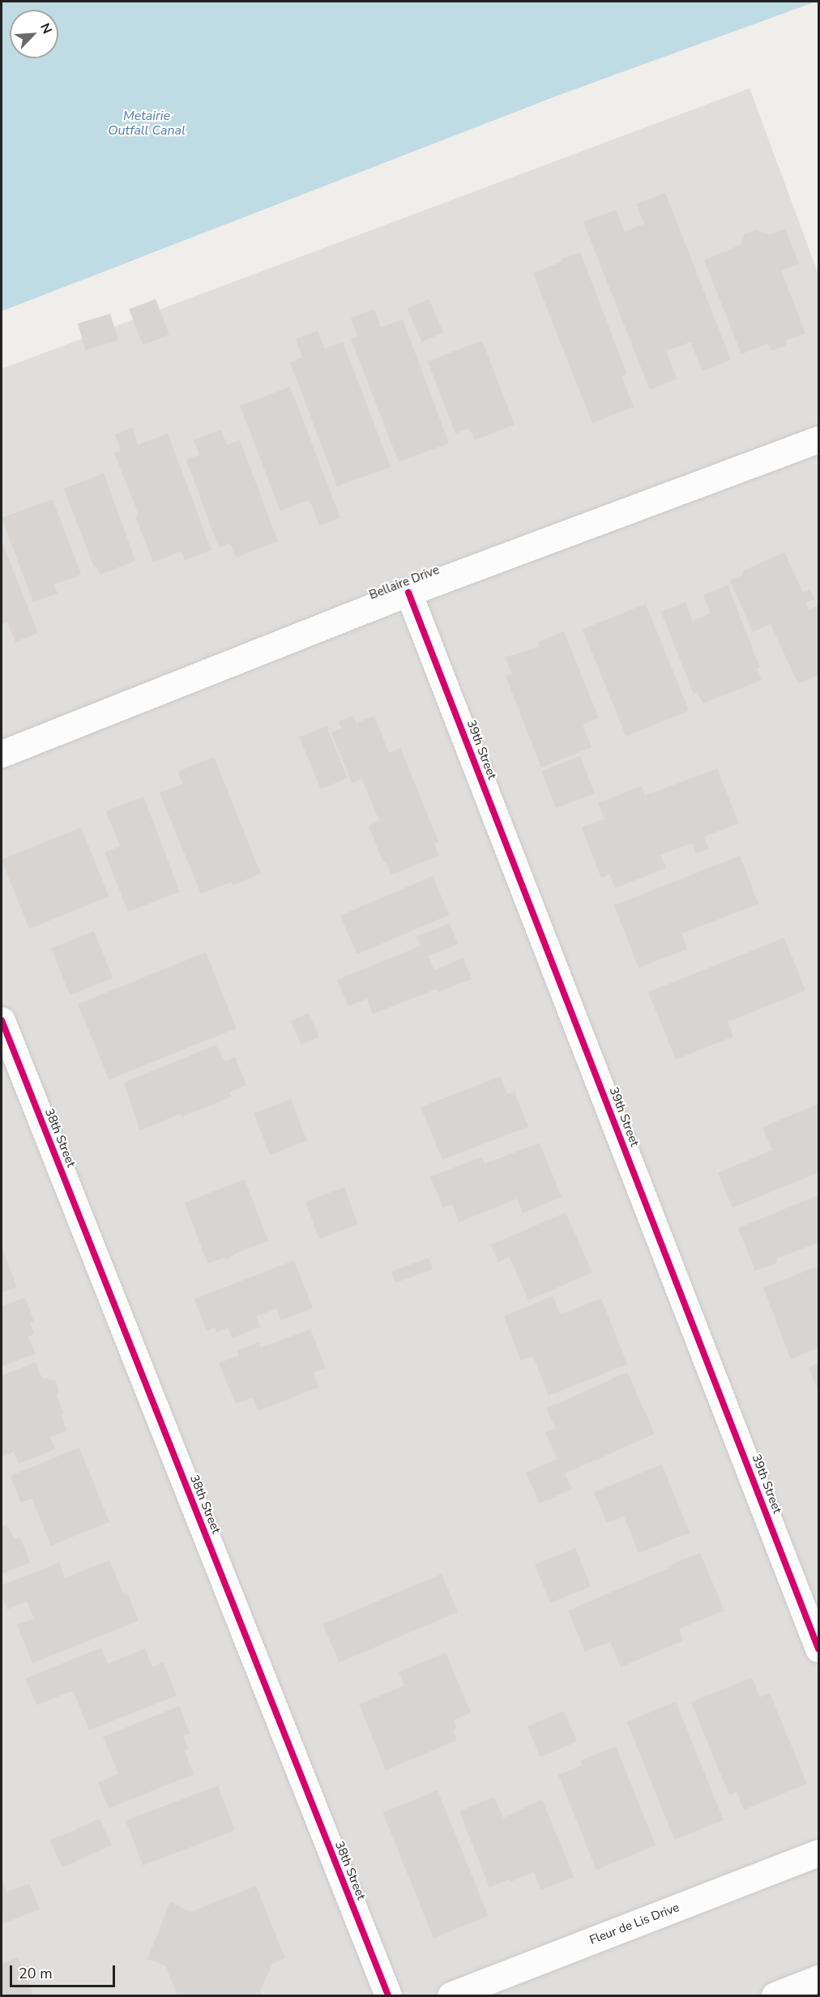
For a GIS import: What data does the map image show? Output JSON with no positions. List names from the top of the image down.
{
  "streets": {
    "street": [
      "Bellaire Drive",
      "39th Street",
      "38th Street",
      "Fleur de Lis Drive"
    ]
  },
  "crossings": [
    ["Bellaire Drive", "39th Street"]
  ],
  "water": ["Metairie Outfall Canal"],
  "scale_bar": "20 m",
  "north": "top right"
}
